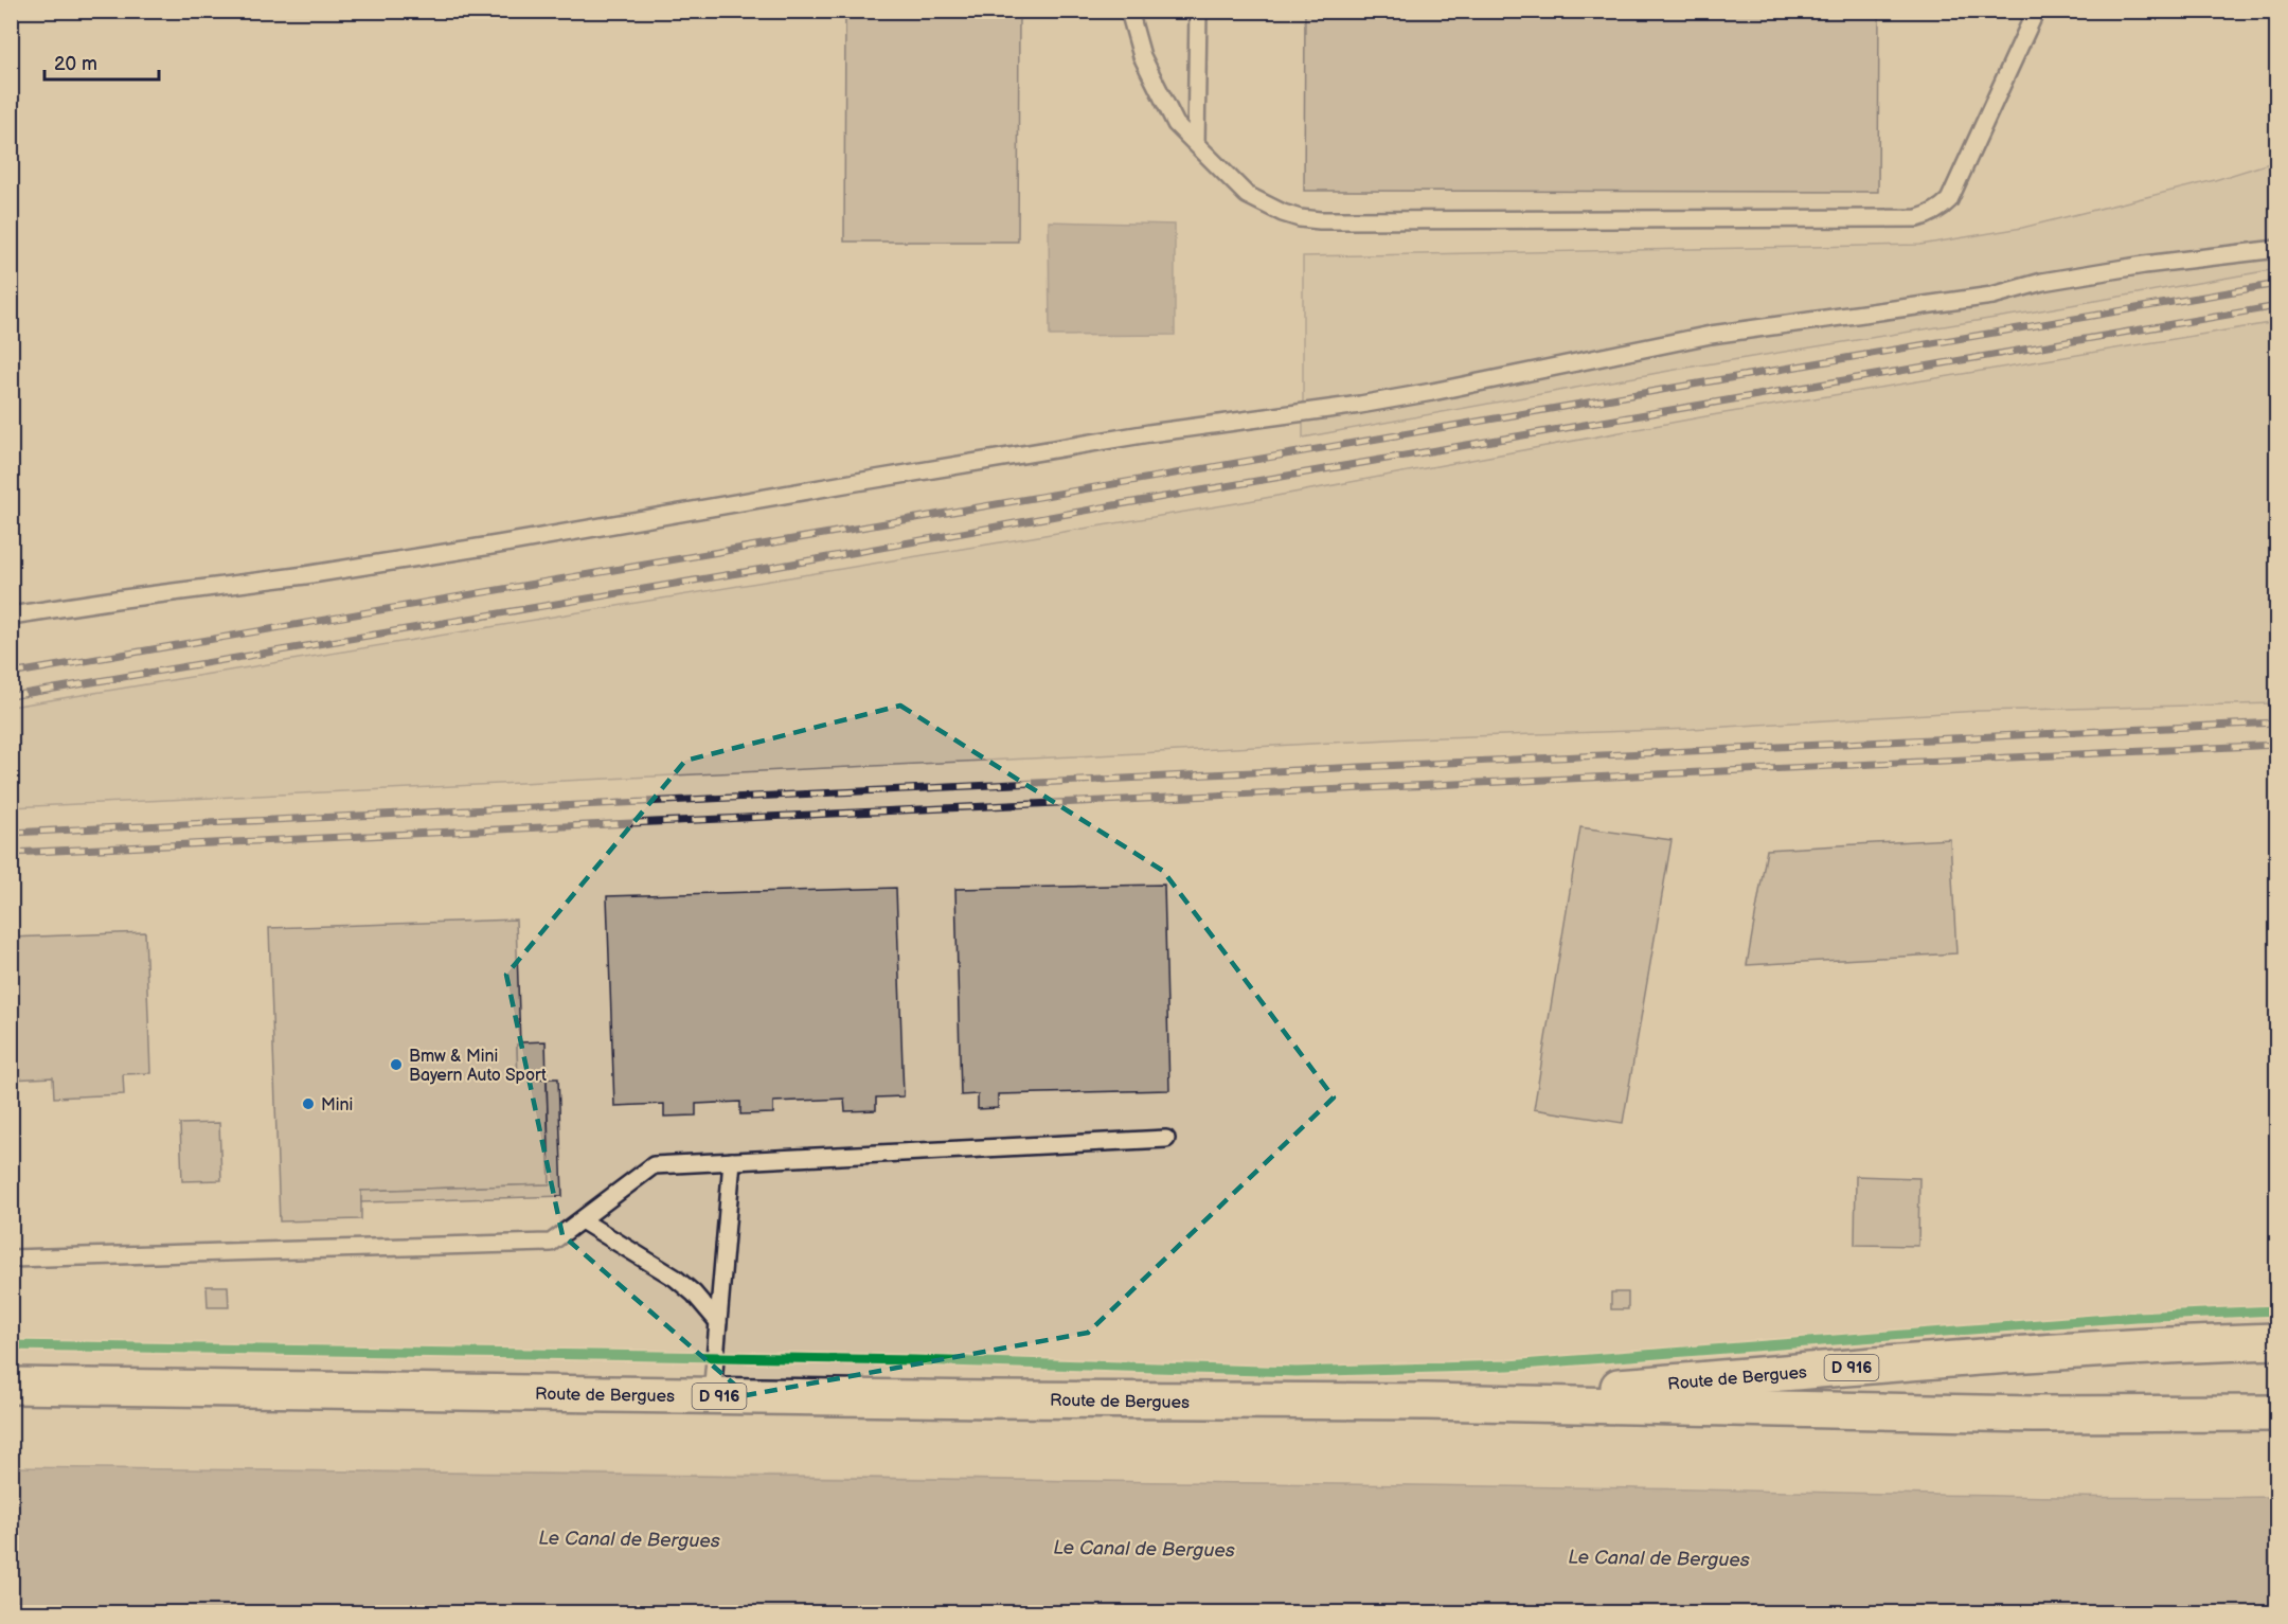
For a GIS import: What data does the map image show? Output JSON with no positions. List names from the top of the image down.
{
  "streets": {
    "main road": ["D 916", "Route de Bergues"]
  },
  "water": ["Le Canal de Bergues"],
  "places": ["Bmw & Mini Bayern Auto Sport", "Mini"],
  "scale_bar": "20 m"
}
